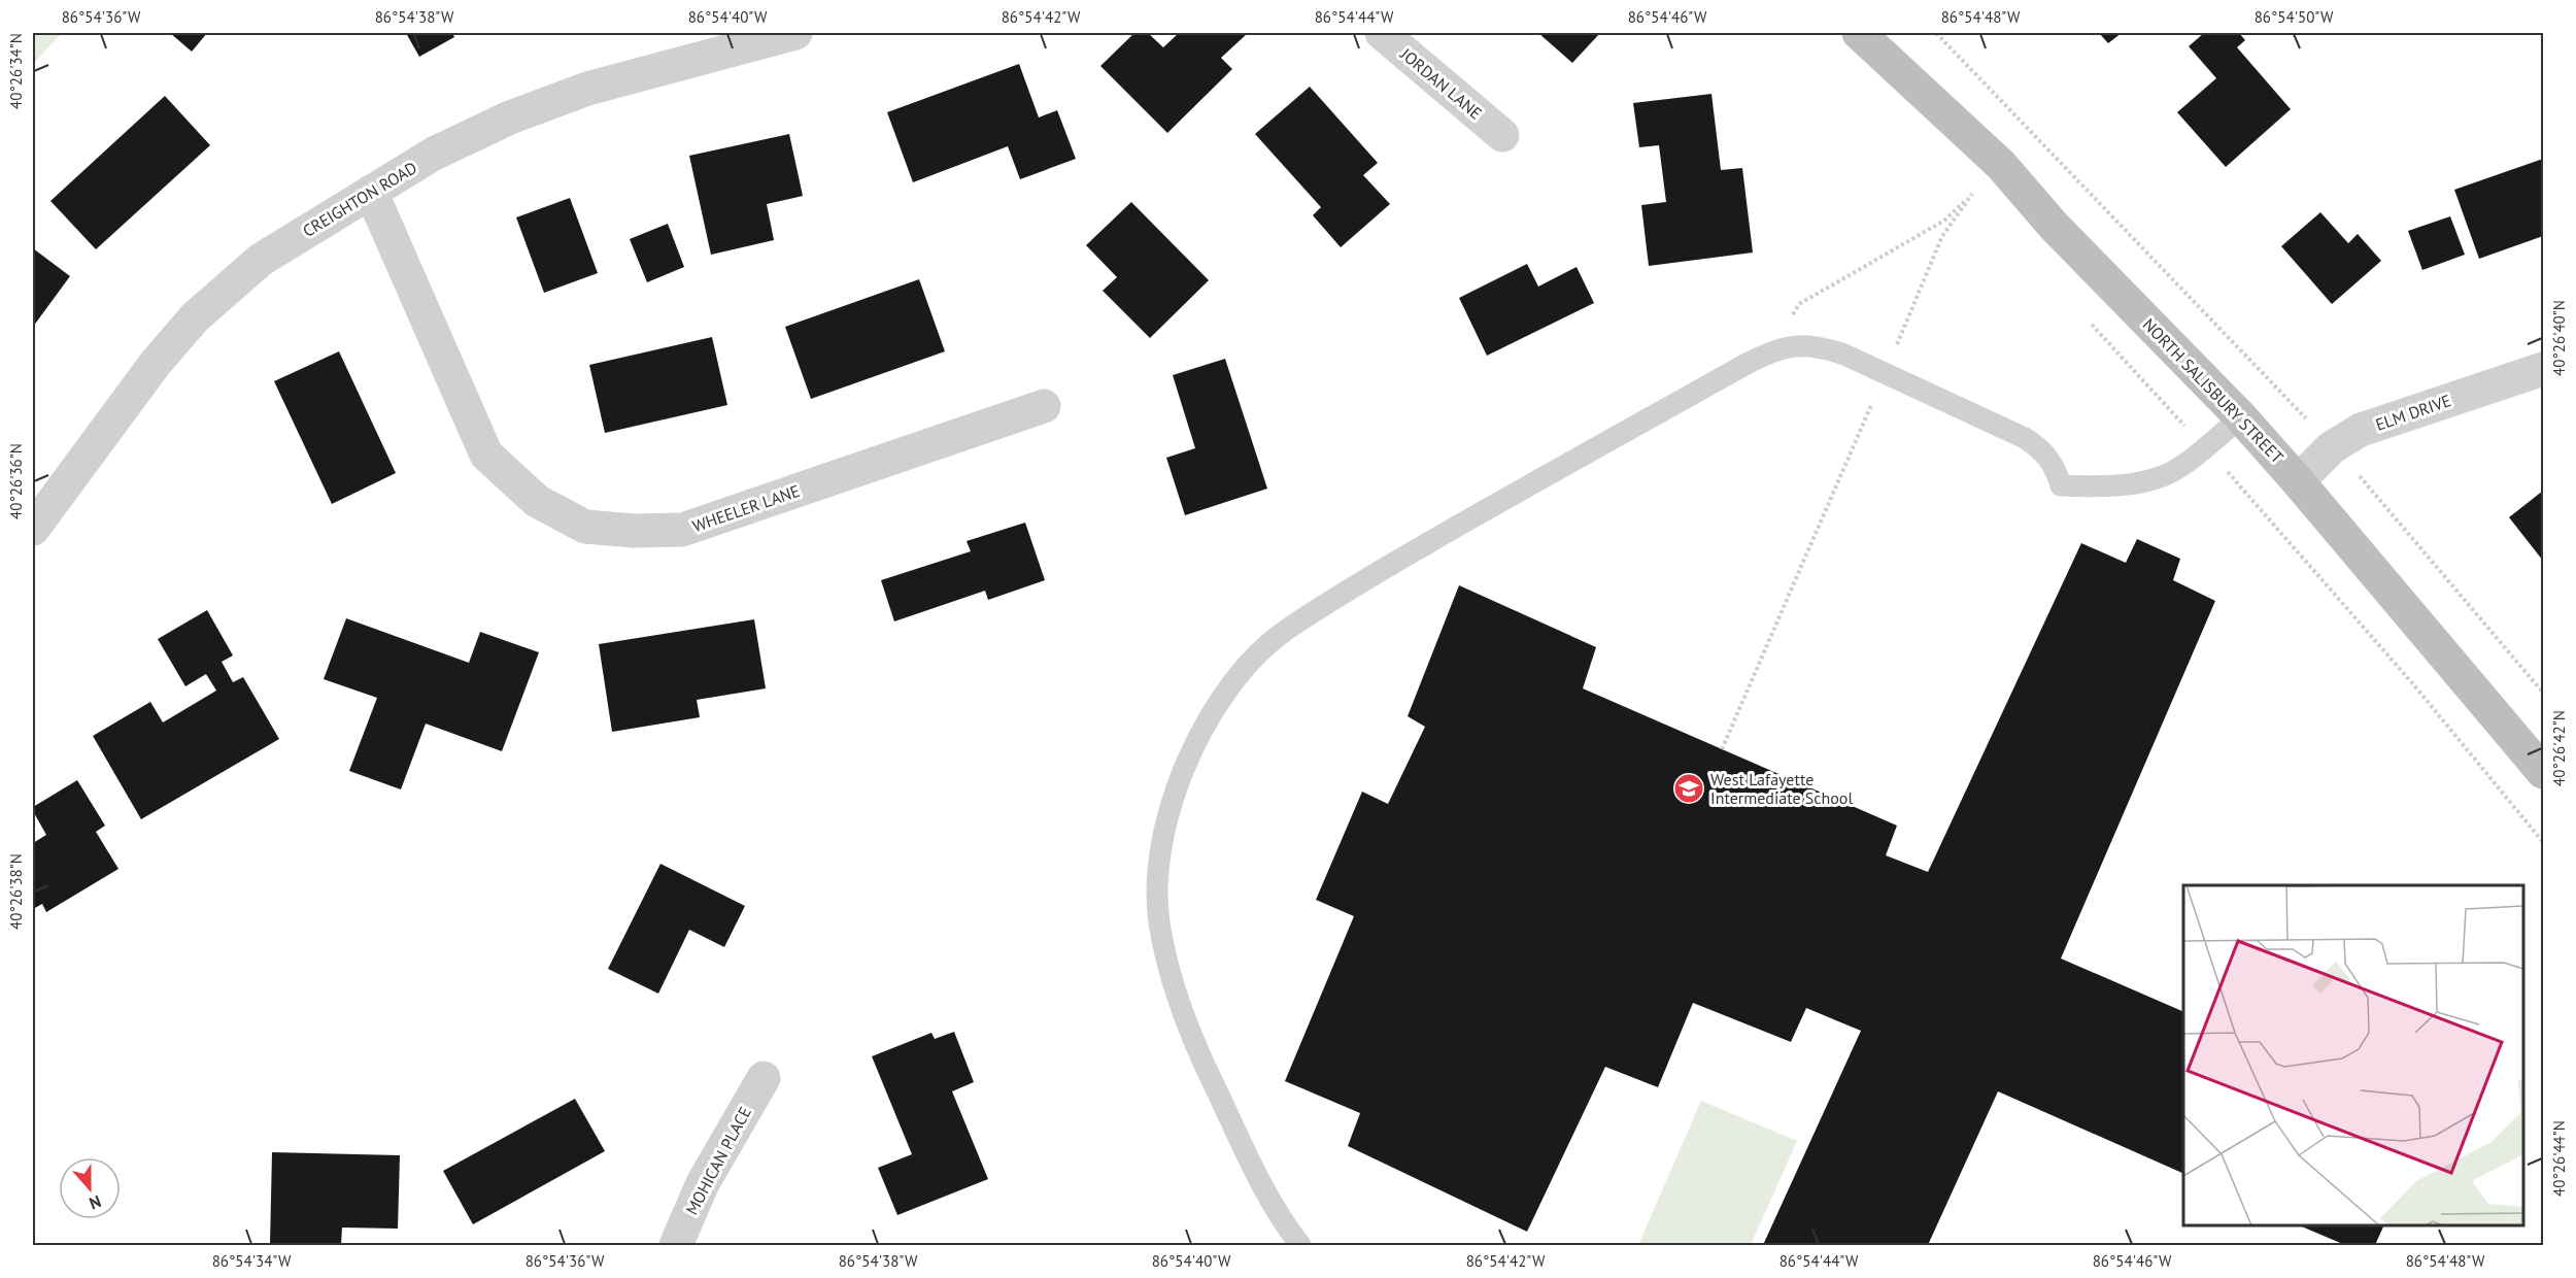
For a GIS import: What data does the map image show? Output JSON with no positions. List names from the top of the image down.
{
  "streets": {
    "street": [
      "JORDAN LANE",
      "CREIGHTON ROAD",
      "NORTH SALISBURY STREET",
      "ELM DRIVE",
      "WHEELER LANE",
      "MOHICAN PLACE"
    ]
  },
  "crossings": [
    ["CREIGHTON ROAD", "WHEELER LANE"],
    ["NORTH SALISBURY STREET", "ELM DRIVE"]
  ],
  "places": {
    "school or university": ["West Lafayette Intermediate School"]
  },
  "north": "bottom",
  "coordinates": [
    "86°54'36\"W",
    "86°54'38\"W",
    "86°54'40\"W",
    "86°54'42\"W",
    "86°54'44\"W",
    "86°54'46\"W",
    "86°54'48\"W",
    "86°54'50\"W",
    "40°26'34\"N",
    "40°26'40\"N",
    "40°26'36\"N",
    "40°26'42\"N",
    "40°26'38\"N",
    "40°26'44\"N",
    "86°54'34\"W"
  ]
}
